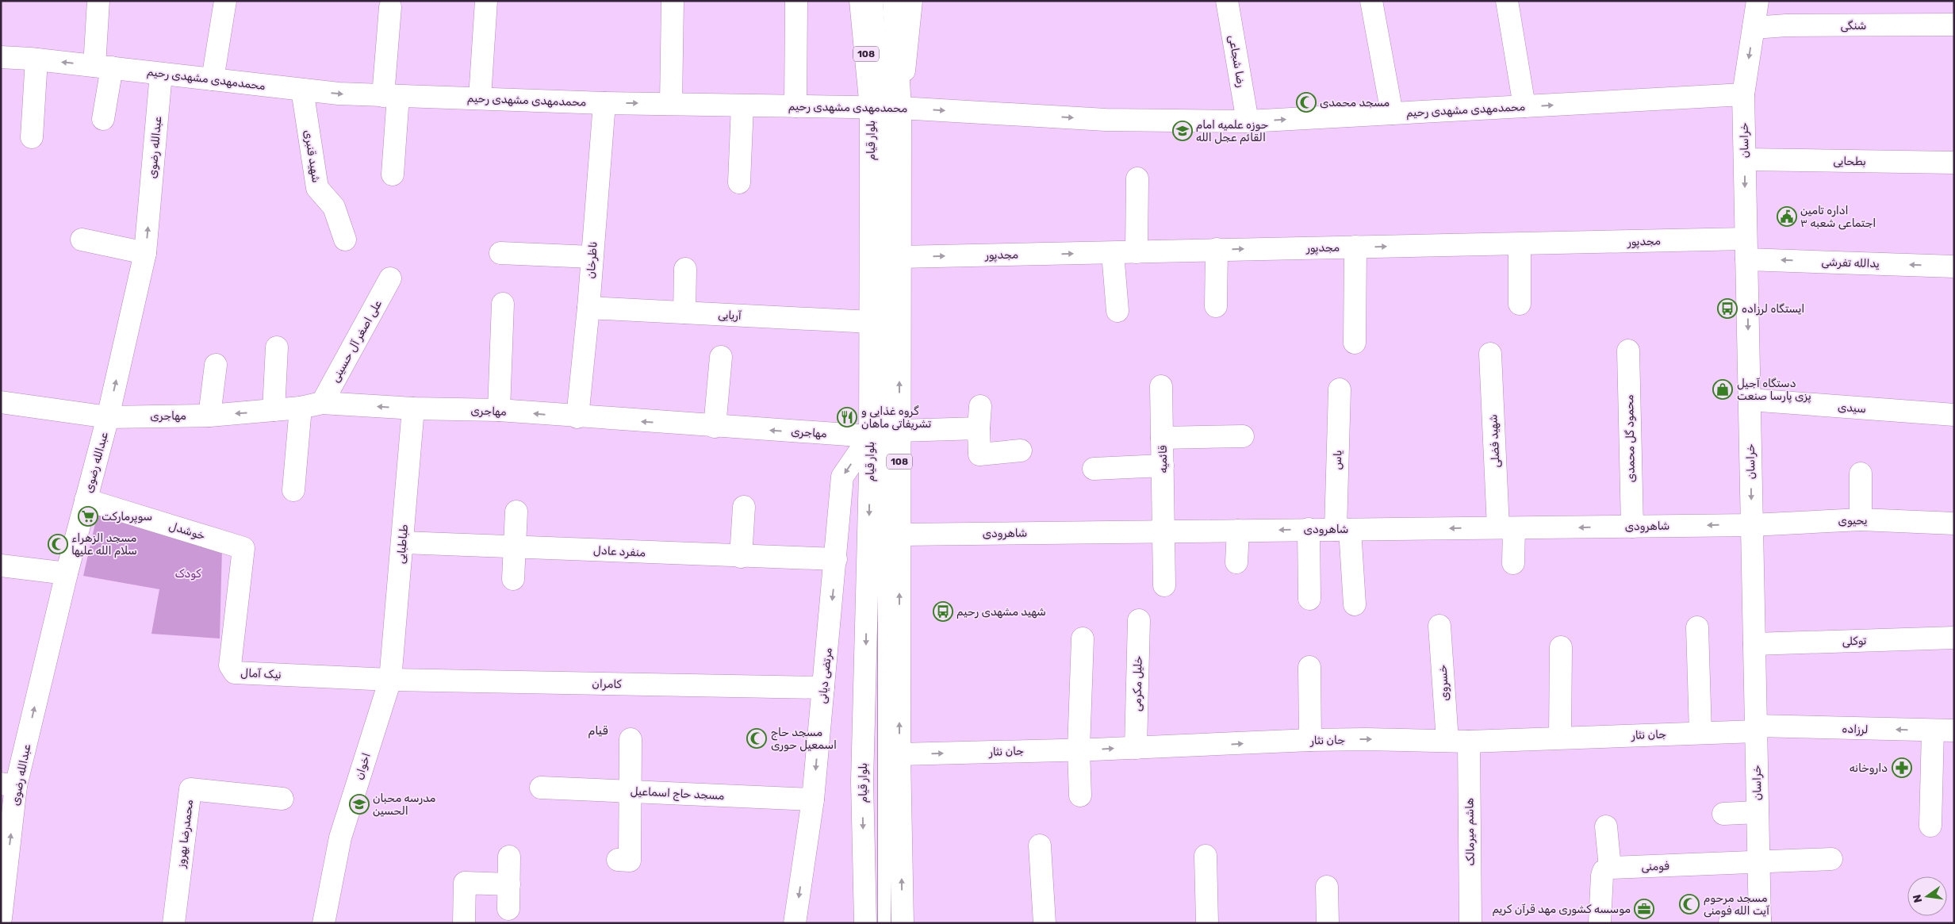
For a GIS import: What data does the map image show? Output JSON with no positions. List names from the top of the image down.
{
  "streets": {
    "street": [
      "شنگی",
      "108",
      "رضا شجاعی",
      "محمدمهدی مشهدی رحیم",
      "بلوار قیام",
      "خراسان",
      "عبدالله رضوی",
      "شهید قنبری",
      "بطحایی",
      "مجدپور",
      "ناظرخان",
      "یدالله تفرشی",
      "آریایی",
      "علی اصغر آل حسینی",
      "سیدی",
      "مهاجری",
      "محمود گل محمدی",
      "شهید فضلی",
      "قائمیه",
      "یاس",
      "یحیوی",
      "شاهرودی",
      "خوشدل",
      "طباطبایی",
      "منفرد عادل",
      "توکلی",
      "نیک آمال",
      "مرتضی دیانی",
      "خسروی",
      "کامران",
      "خلیل مکرمی",
      "لرزاده",
      "جان نثار",
      "اخوان",
      "مسجد حاج اسماعیل",
      "هاشم میرمالک",
      "محمدرضا بهروز",
      "فومنی"
    ]
  },
  "crossings": [
    ["شنگی", "خراسان"],
    ["رضا شجاعی", "محمدمهدی مشهدی رحیم"],
    ["محمدمهدی مشهدی رحیم", "بلوار قیام"],
    ["محمدمهدی مشهدی رحیم", "خراسان"],
    ["محمدمهدی مشهدی رحیم", "عبدالله رضوی"],
    ["محمدمهدی مشهدی رحیم", "شهید قنبری"],
    ["محمدمهدی مشهدی رحیم", "ناظرخان"],
    ["بلوار قیام", "مجدپور"],
    ["بلوار قیام", "آریایی"],
    ["بلوار قیام", "مهاجری"],
    ["بلوار قیام", "شاهرودی"],
    ["بلوار قیام", "مرتضی دیانی"],
    ["بلوار قیام", "جان نثار"],
    ["خراسان", "بطحایی"],
    ["خراسان", "مجدپور"],
    ["خراسان", "یدالله تفرشی"],
    ["خراسان", "سیدی"],
    ["خراسان", "یحیوی"],
    ["خراسان", "شاهرودی"],
    ["خراسان", "توکلی"],
    ["خراسان", "لرزاده"],
    ["خراسان", "جان نثار"],
    ["خراسان", "فومنی"],
    ["عبدالله رضوی", "مهاجری"],
    ["عبدالله رضوی", "خوشدل"],
    ["مجدپور", "یدالله تفرشی"],
    ["ناظرخان", "آریایی"],
    ["ناظرخان", "مهاجری"],
    ["علی اصغر آل حسینی", "مهاجری"],
    ["مهاجری", "طباطبایی"],
    ["مهاجری", "مرتضی دیانی"],
    ["محمود گل محمدی", "شاهرودی"],
    ["شهید فضلی", "شاهرودی"],
    ["قائمیه", "شاهرودی"],
    ["یاس", "شاهرودی"],
    ["یحیوی", "شاهرودی"],
    ["خوشدل", "نیک آمال"],
    ["طباطبایی", "منفرد عادل"],
    ["طباطبایی", "نیک آمال"],
    ["طباطبایی", "کامران"],
    ["طباطبایی", "اخوان"],
    ["منفرد عادل", "مرتضی دیانی"],
    ["نیک آمال", "کامران"],
    ["نیک آمال", "اخوان"],
    ["مرتضی دیانی", "کامران"],
    ["مرتضی دیانی", "مسجد حاج اسماعیل"],
    ["خسروی", "جان نثار"],
    ["کامران", "اخوان"],
    ["خلیل مکرمی", "جان نثار"],
    ["لرزاده", "جان نثار"],
    ["جان نثار", "هاشم میرمالک"]
  ],
  "one_way": [
    "محمدمهدی مشهدی رحیم",
    "خراسان",
    "مجدپور",
    "یدالله تفرشی",
    "مهاجری",
    "شاهرودی",
    "لرزاده",
    "جان نثار"
  ],
  "districts": ["قیام"],
  "parks": ["کودک"],
  "places": {
    "mosque": [
      "مسجد محمدی",
      "مسجد الزهراء سلام الله علیها",
      "مسجد حاج اسمعیل حوری",
      "مسجد مرحوم آیت الله فومنی"
    ],
    "school or university": ["حوزه علمیه امام القائم عجل الله", "مدرسه محبان الحسین"],
    "public building": ["اداره تامین اجتماعی شعبه ۳"],
    "bus stop": ["ایستگاه لرزاده", "شهید مشهدی رحیم"],
    "shop": ["دستگاه آجیل پزی پارسا صنعت"],
    "restaurant": ["گروه غذایی و تشریفاتی ماهان"],
    "supermarket": ["سوپرمارکت"],
    "pharmacy": ["داروخانه"],
    "office": ["موسسه کشوری مهد قرآن کریم"]
  },
  "north": "left"
}
